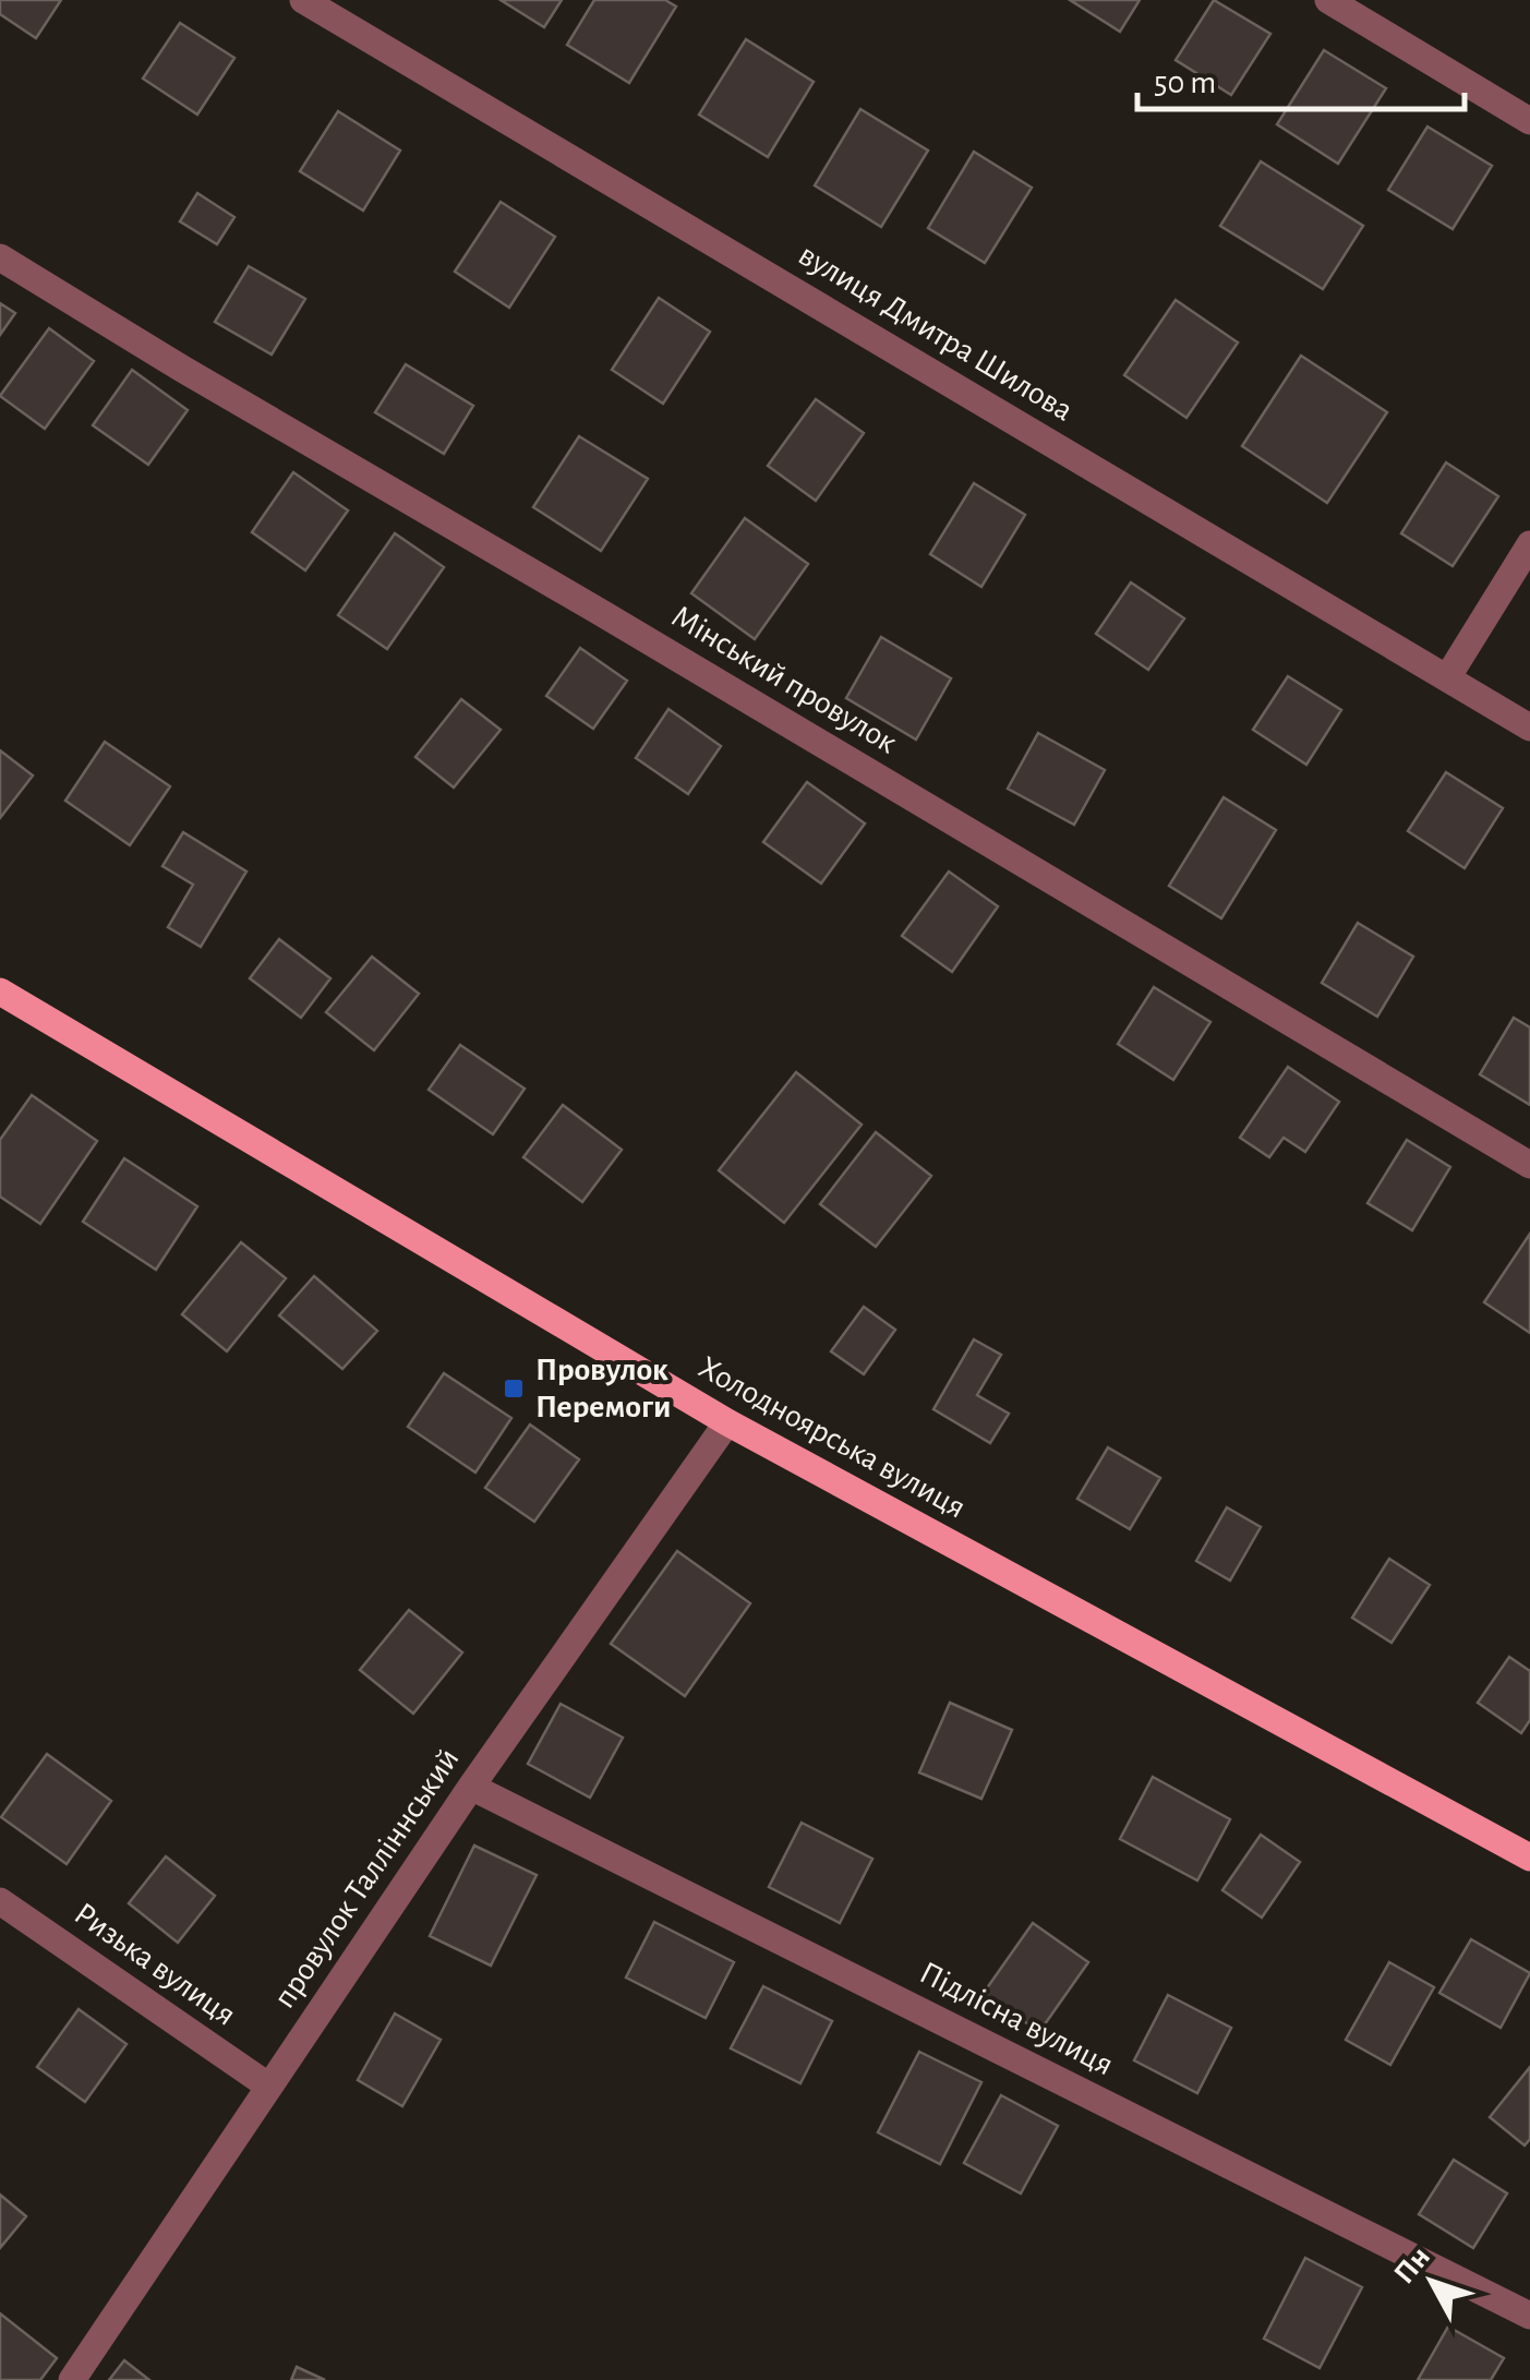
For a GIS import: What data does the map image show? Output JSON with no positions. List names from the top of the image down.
{
  "streets": {
    "main road": ["Холодноярська вулиця"],
    "street": [
      "вулиця Дмитра Шилова",
      "Мінський провулок",
      "провулок Талліннський",
      "Ризька вулиця",
      "Підлісна вулиця"
    ]
  },
  "crossings": [
    ["Холодноярська вулиця", "провулок Талліннський"],
    ["провулок Талліннський", "Ризька вулиця"],
    ["провулок Талліннський", "Підлісна вулиця"]
  ],
  "places": {
    "transit": ["Провулок Перемоги"]
  },
  "scale_bar": "50 m",
  "north": "top left"
}
